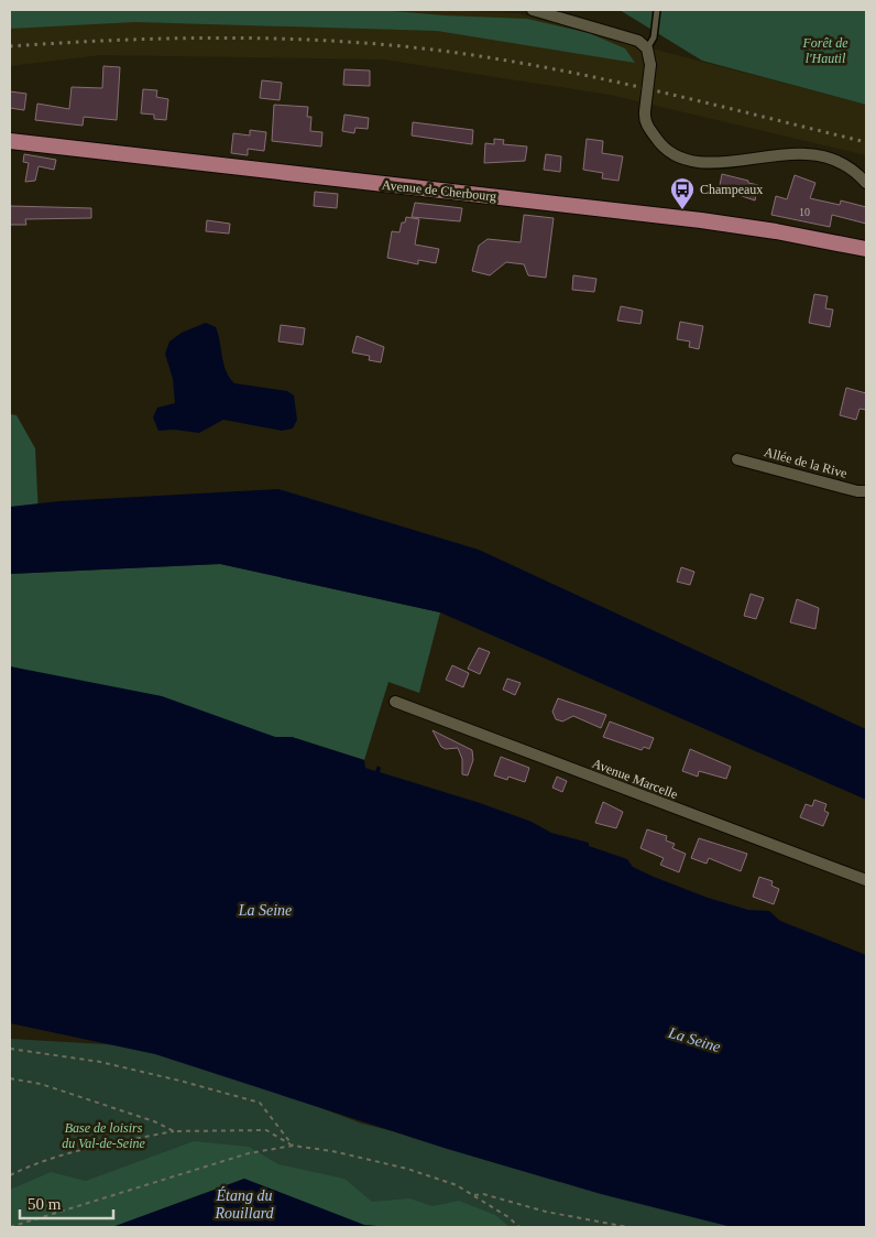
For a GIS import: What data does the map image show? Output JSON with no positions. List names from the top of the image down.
{
  "streets": {
    "main road": ["Avenue de Cherbourg"],
    "street": ["Allée de la Rive", "Avenue Marcelle"]
  },
  "water": ["La Seine", "Étang du Rouillard"],
  "parks": ["Forêt de l'Hautil", "Base de loisirs du Val-de-Seine"],
  "places": {
    "bus stop": ["Champeaux"]
  },
  "house_numbers": ["10"],
  "scale_bar": "50 m"
}
